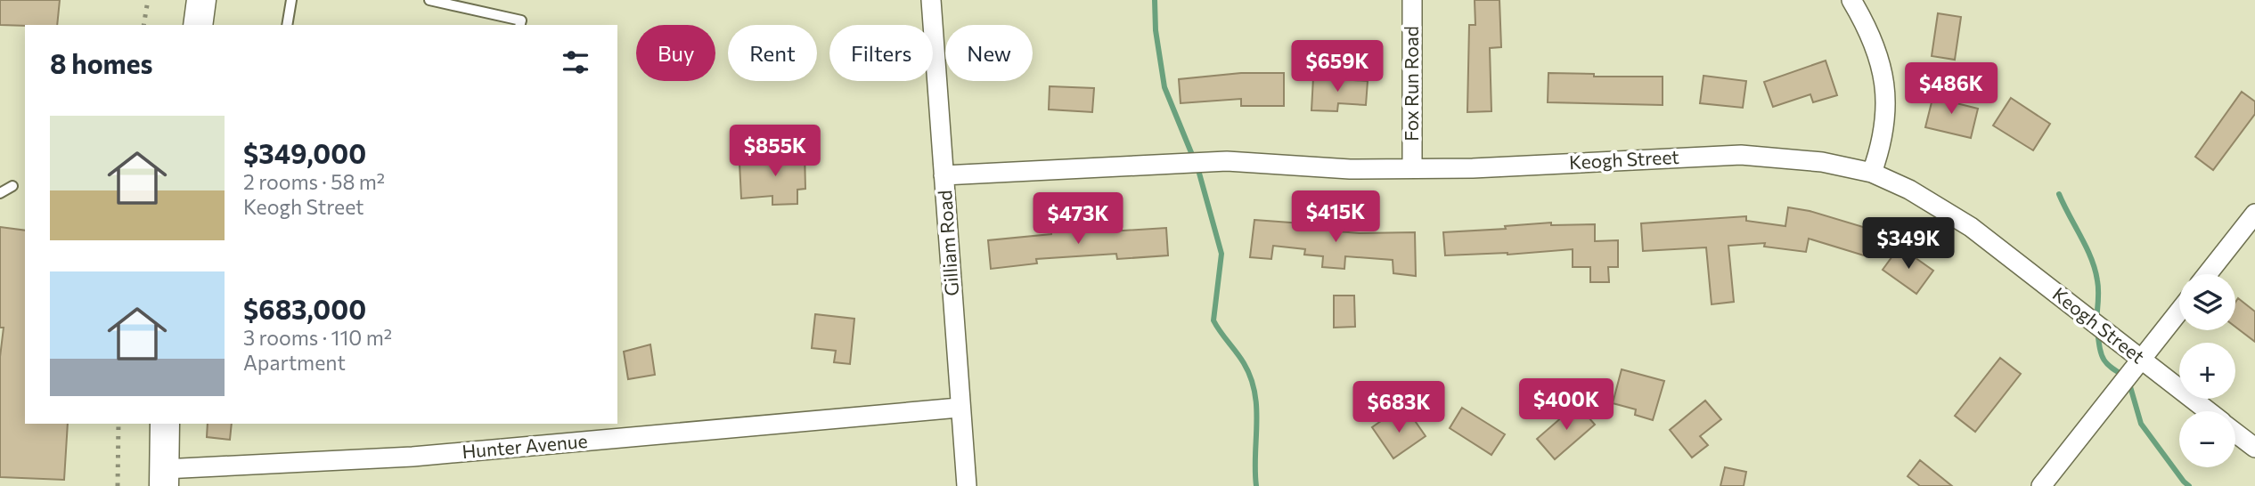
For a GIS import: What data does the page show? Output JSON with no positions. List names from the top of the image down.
{
  "streets": {
    "street": [
      "Fox Run Road",
      "Keogh Street",
      "Gilliam Road",
      "Hunter Avenue"
    ]
  },
  "crossings": [
    ["Fox Run Road", "Keogh Street"],
    ["Keogh Street", "Gilliam Road"],
    ["Gilliam Road", "Hunter Avenue"]
  ],
  "page": {
    "chip": [
      "Buy",
      "Rent",
      "Filters",
      "New"
    ],
    "heading": "8 homes",
    "price": [
      "$659K",
      "$486K",
      "$855K",
      "$415K",
      "$473K",
      "$349K",
      "$400K",
      "$683K"
    ],
    "list": [
      {
        "name": "$349,000",
        "note": "2 rooms · 58 m² · Keogh Street"
      },
      {
        "name": "$683,000",
        "note": "3 rooms · 110 m² · Apartment"
      }
    ],
    "map_buttons": ["+", "−"]
  }
}
